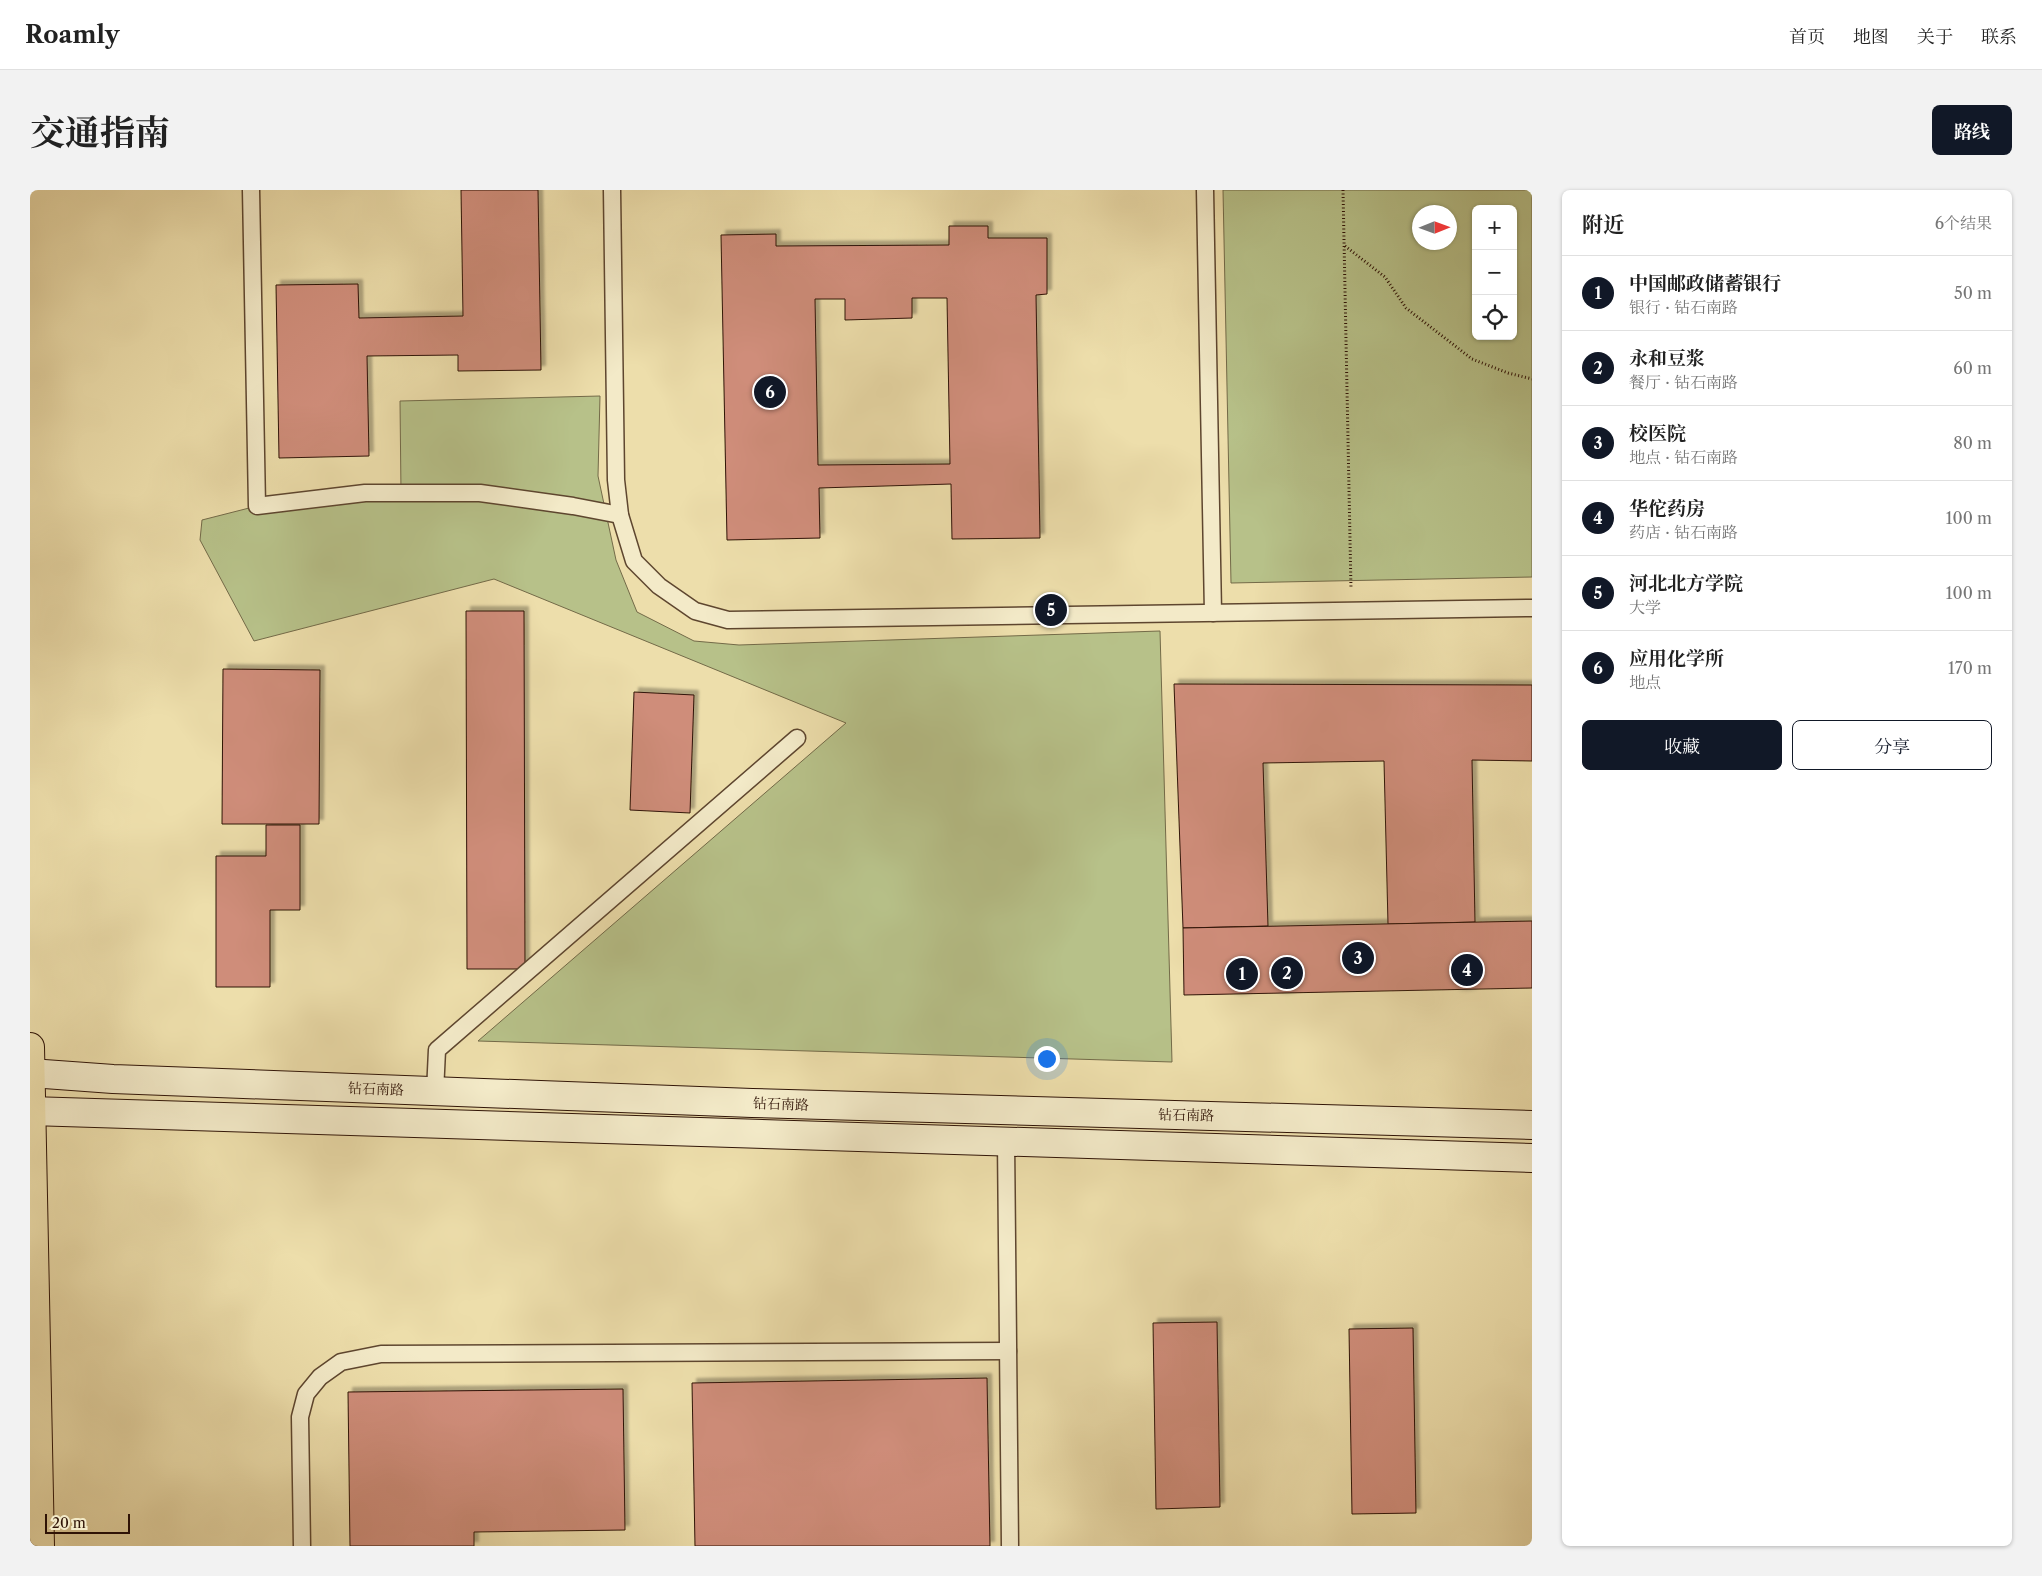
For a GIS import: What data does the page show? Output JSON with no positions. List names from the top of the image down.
{
  "streets": {
    "main road": ["钻石南路"]
  },
  "scale_bar": "20 m",
  "north": "right",
  "page": {
    "header": "Roamly",
    "nav": [
      "首页",
      "地图",
      "关于",
      "联系"
    ],
    "title": "交通指南",
    "buttons": [
      "路线",
      ["收藏", "分享"]
    ],
    "heading": ["附近", "6个结果"],
    "map_buttons": ["+", "−"],
    "list": [
      {
        "mark": "1",
        "name": "中国邮政储蓄银行",
        "note": "银行 · 钻石南路",
        "value": "50 m"
      },
      {
        "mark": "2",
        "name": "永和豆浆",
        "note": "餐厅 · 钻石南路",
        "value": "60 m"
      },
      {
        "mark": "3",
        "name": "校医院",
        "note": "地点 · 钻石南路",
        "value": "80 m"
      },
      {
        "mark": "4",
        "name": "华佗药房",
        "note": "药店 · 钻石南路",
        "value": "100 m"
      },
      {
        "mark": "5",
        "name": "河北北方学院",
        "note": "大学",
        "value": "100 m"
      },
      {
        "mark": "6",
        "name": "应用化学所",
        "note": "地点",
        "value": "170 m"
      }
    ],
    "pins": [
      "6",
      "5",
      "3",
      "4",
      "2",
      "1"
    ],
    "scale": "20 m"
  }
}
